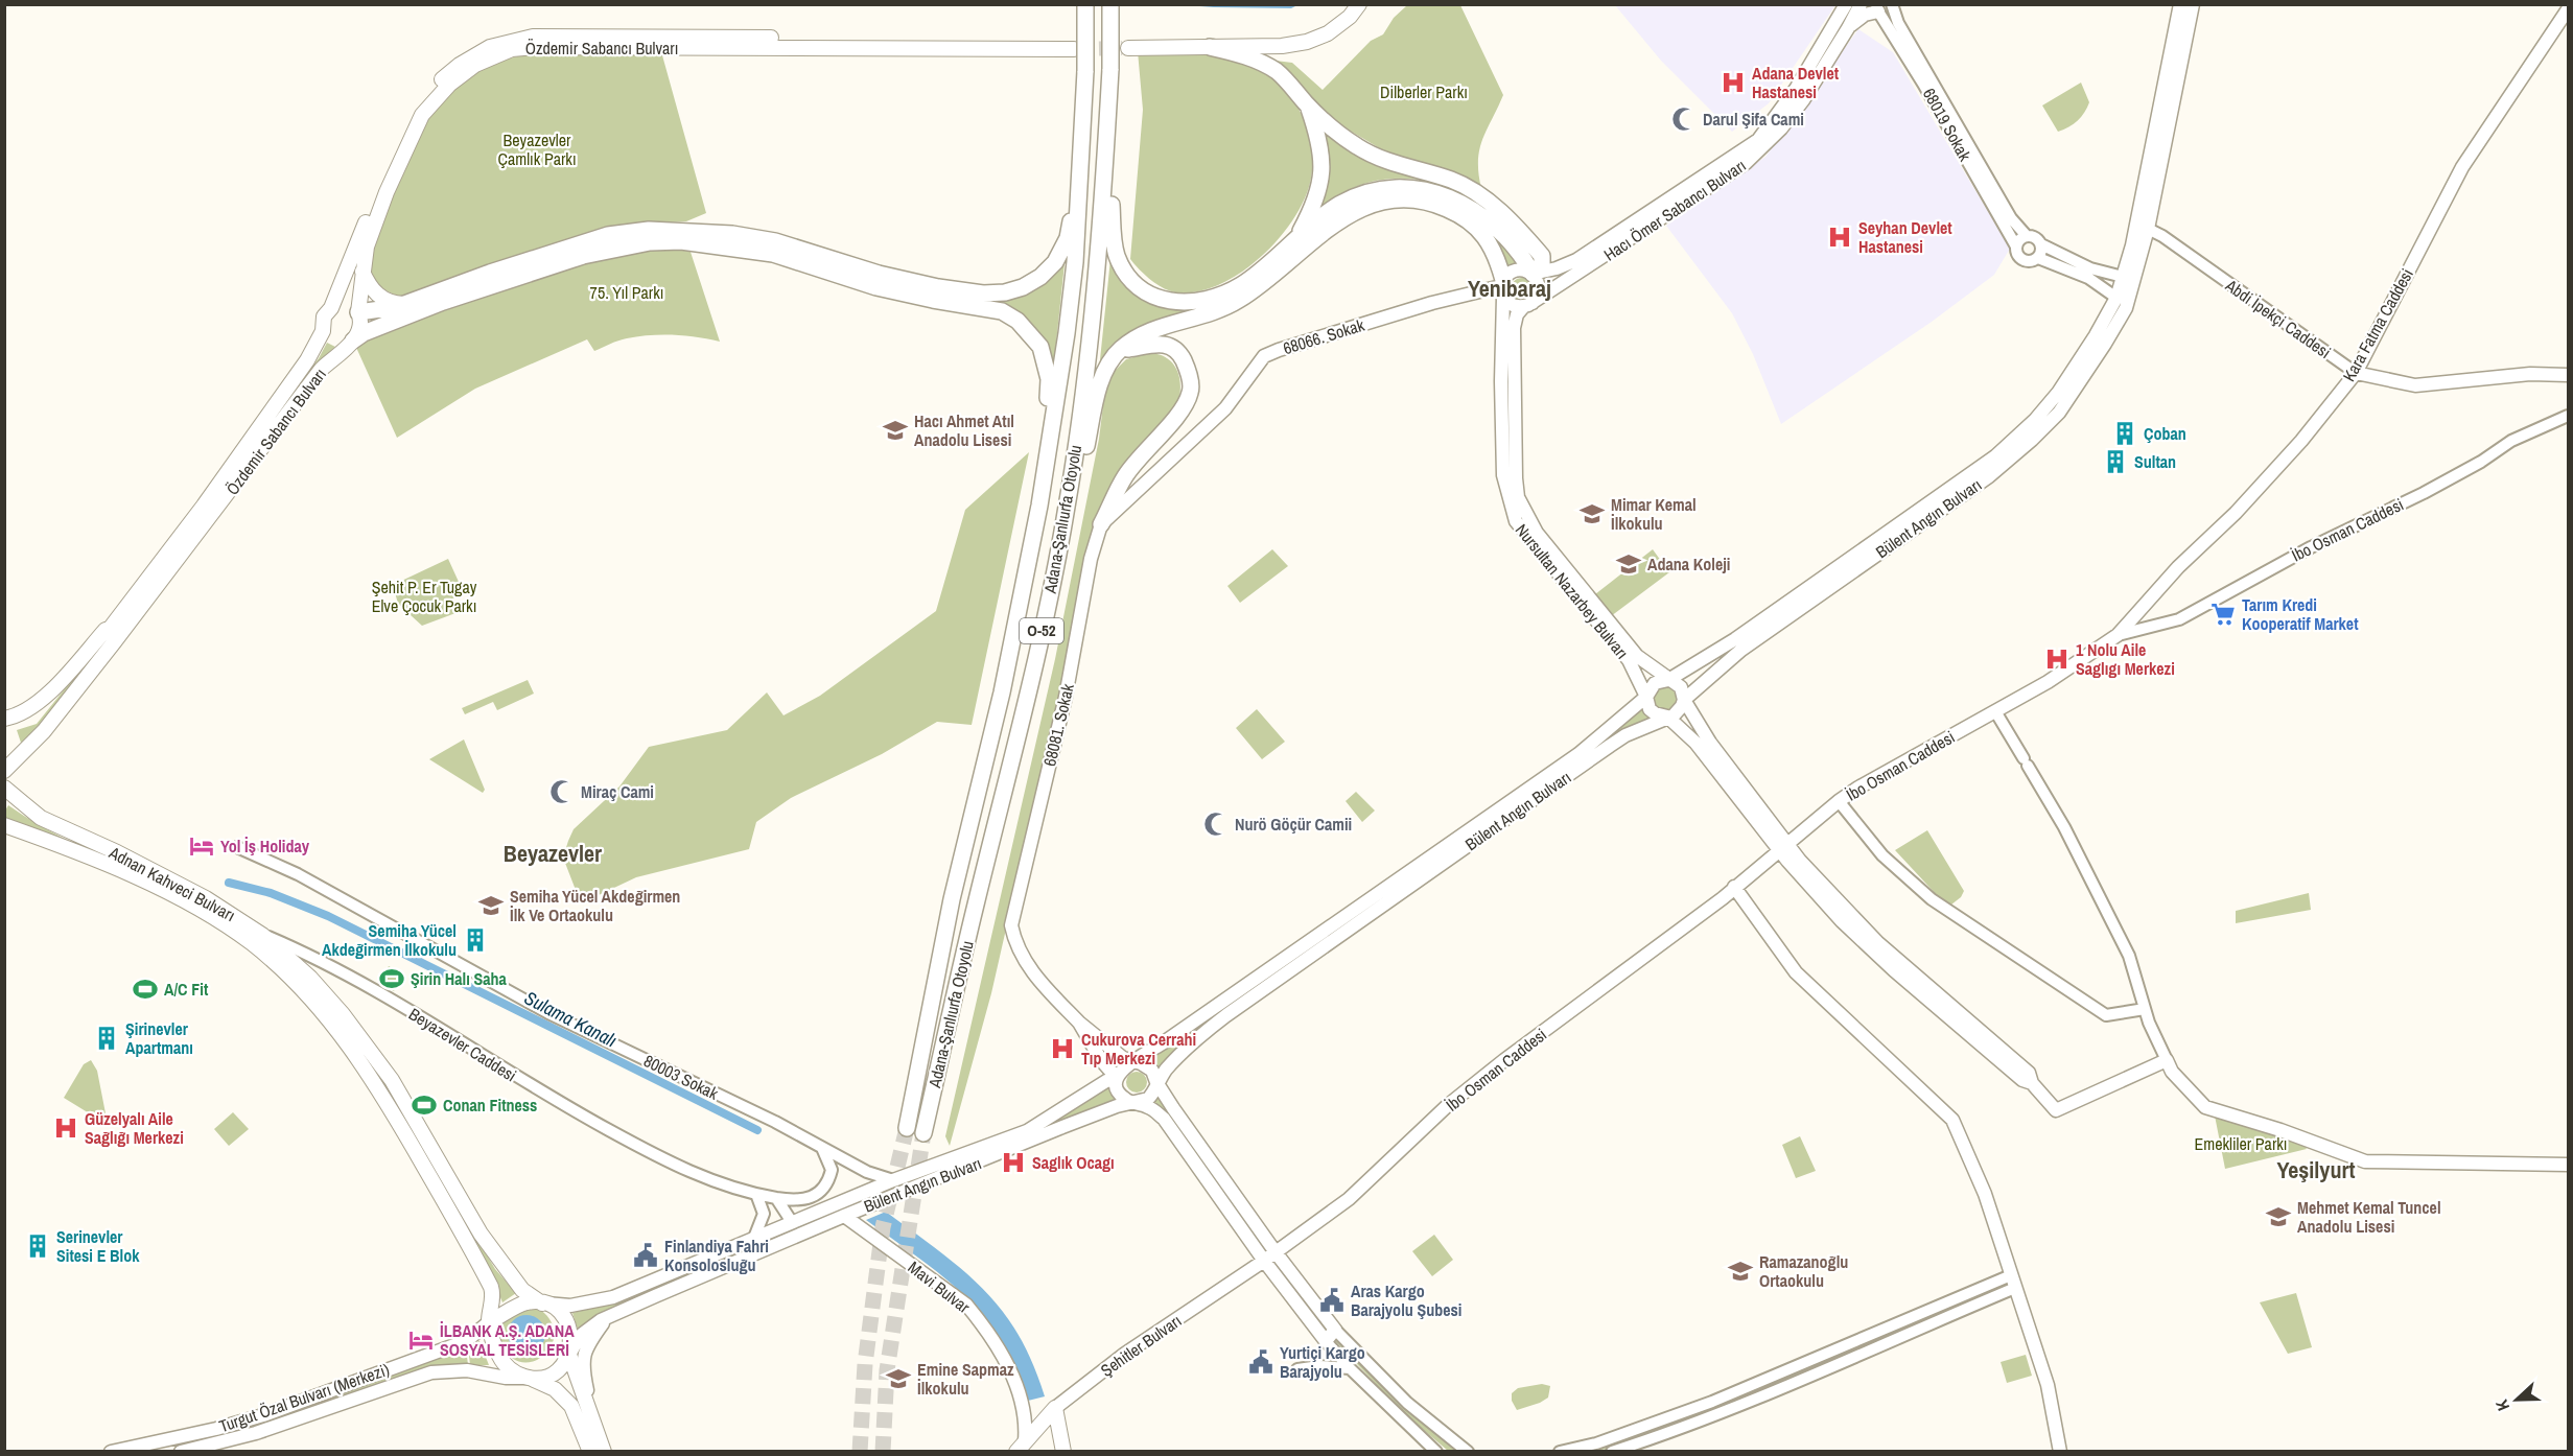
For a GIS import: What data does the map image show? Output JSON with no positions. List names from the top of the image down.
{
  "streets": {
    "highway": ["Adana-Şanlıurfa Otoyolu", "O-52"],
    "main road": [
      "Özdemir Sabancı Bulvarı",
      "Hacı Ömer Sabancı Bulvarı",
      "Abdi İpekçi Caddesi",
      "Kara Fatma Caddesi",
      "68066. Sokak",
      "Bülent Angın Bulvarı",
      "İbo Osman Caddesi",
      "Nursultan Nazarbey Bulvarı",
      "68081. Sokak",
      "Adnan Kahveci Bulvarı",
      "Mavi Bulvar",
      "Şehitler Bulvarı",
      "Turgut Özal Bulvarı (Merkezi)"
    ],
    "street": ["68019 Sokak", "Beyazevler Caddesi", "80003 Sokak"]
  },
  "crossings": [
    ["Hacı Ömer Sabancı Bulvarı", "68066. Sokak"],
    ["Hacı Ömer Sabancı Bulvarı", "Nursultan Nazarbey Bulvarı"],
    ["Abdi İpekçi Caddesi", "Kara Fatma Caddesi"],
    ["Abdi İpekçi Caddesi", "Bülent Angın Bulvarı"],
    ["Kara Fatma Caddesi", "İbo Osman Caddesi"],
    ["68066. Sokak", "Nursultan Nazarbey Bulvarı"],
    ["68066. Sokak", "68081. Sokak"],
    ["Bülent Angın Bulvarı", "Nursultan Nazarbey Bulvarı"],
    ["Bülent Angın Bulvarı", "Adnan Kahveci Bulvarı"],
    ["Bülent Angın Bulvarı", "80003 Sokak"],
    ["Bülent Angın Bulvarı", "Mavi Bulvar"],
    ["Bülent Angın Bulvarı", "Turgut Özal Bulvarı (Merkezi)"],
    ["İbo Osman Caddesi", "Şehitler Bulvarı"],
    ["Adnan Kahveci Bulvarı", "Beyazevler Caddesi"],
    ["Adnan Kahveci Bulvarı", "Turgut Özal Bulvarı (Merkezi)"],
    ["Beyazevler Caddesi", "80003 Sokak"],
    ["Mavi Bulvar", "Şehitler Bulvarı"]
  ],
  "districts": ["Yenibaraj", "Beyazevler", "Yeşilyurt"],
  "water": ["Sulama Kanalı"],
  "parks": [
    "Dilberler Parkı",
    "Beyazevler Çamlık Parkı",
    "75. Yıl Parkı",
    "Şehit P. Er Tugay Elve Çocuk Parkı",
    "Emekliler Parkı"
  ],
  "places": {
    "hospital": [
      "Adana Devlet Hastanesi",
      "Seyhan Devlet Hastanesi",
      "1 Nolu Aile Saglıgı Merkezi",
      "Cukurova Cerrahi Tıp Merkezi",
      "Güzelyalı Aile Sağlığı Merkezi",
      "Saglık Ocagı"
    ],
    "mosque": ["Darul Şifa Cami", "Miraç Cami", "Nurö Göçür Camii"],
    "school or university": [
      "Hacı Ahmet Atıl Anadolu Lisesi",
      "Mimar Kemal İlkokulu",
      "Adana Koleji",
      "Semiha Yücel Akdeğirmen İlk Ve Ortaokulu",
      "Mehmet Kemal Tuncel Anadolu Lisesi",
      "Ramazanoğlu Ortaokulu",
      "Emine Sapmaz İlkokulu"
    ],
    "building": [
      "Çoban",
      "Sultan",
      "Semiha Yücel Akdeğirmen İlkokulu",
      "Şirinevler Apartmanı",
      "Serinevler Sitesi E Blok"
    ],
    "supermarket": ["Tarım Kredi Kooperatif Market"],
    "hotel": ["Yol İş Holiday", "İLBANK A.Ş. ADANA SOSYAL TESİSLERİ"],
    "sports": ["Şirin Halı Saha", "A/C Fit", "Conan Fitness"],
    "public building": ["Finlandiya Fahri Konsolosluğu", "Aras Kargo Barajyolu Şubesi", "Yurtiçi Kargo Barajyolu"]
  },
  "north": "left"
}
